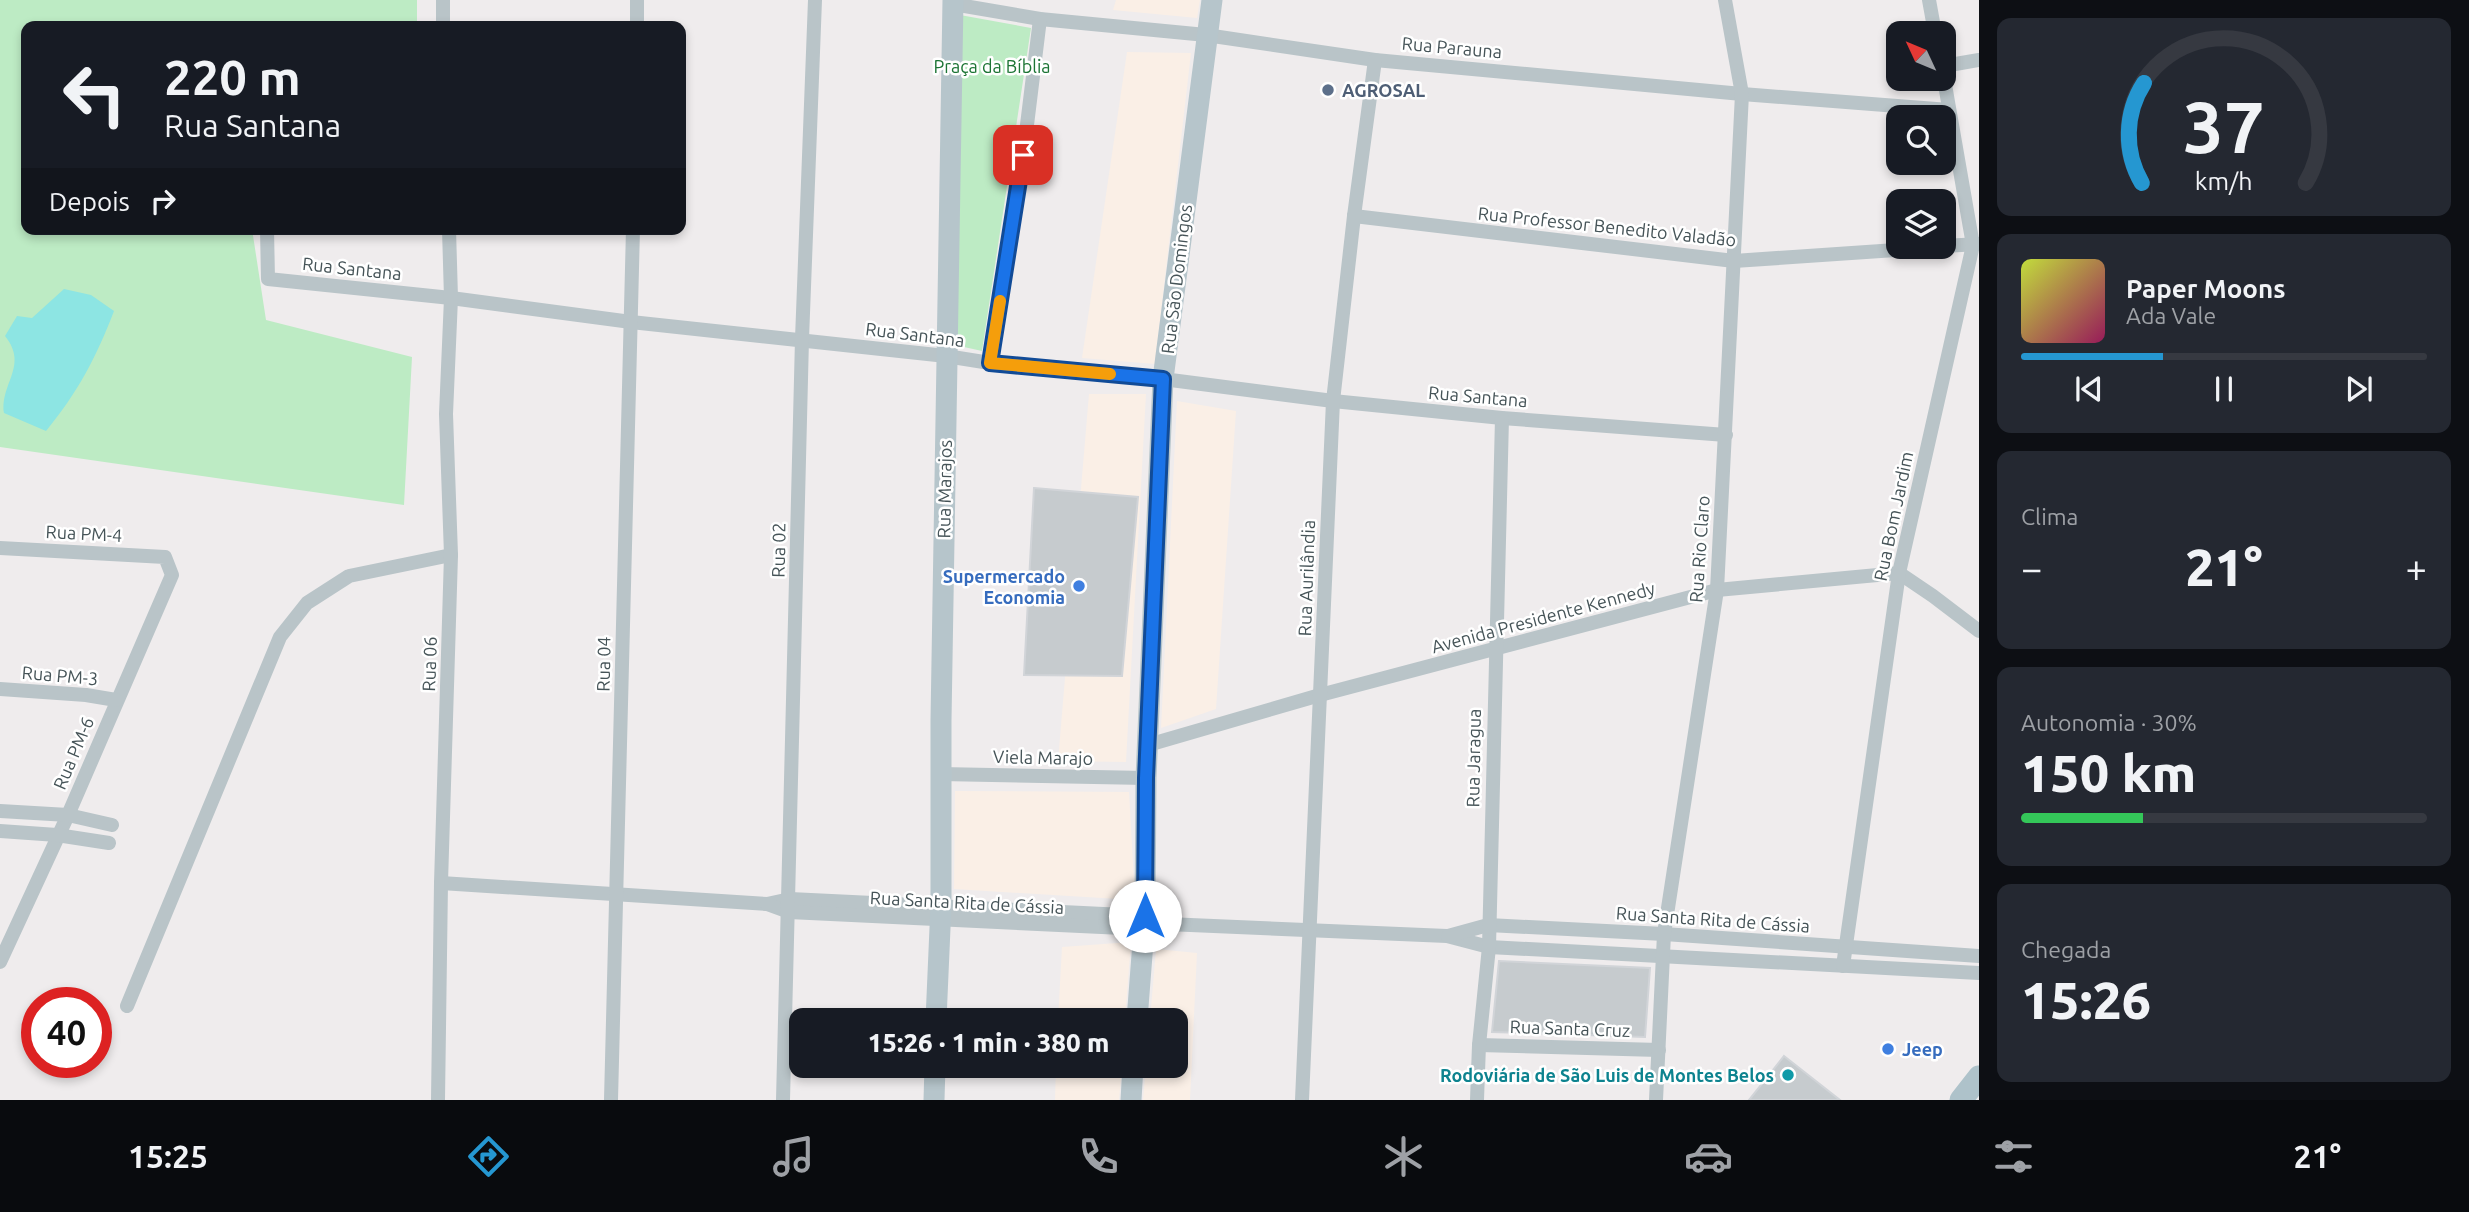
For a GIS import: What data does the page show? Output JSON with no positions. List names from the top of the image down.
{
  "streets": {
    "street": [
      "Rua Parauna",
      "Rua Professor Benedito Valadão",
      "Rua Santana",
      "Rua São Domingos",
      "Rua Marajos",
      "Rua Bom Jardim",
      "Rua PM-4",
      "Rua Rio Claro",
      "Rua 02",
      "Rua Aurilândia",
      "Avenida Presidente Kennedy",
      "Rua 06",
      "Rua 04",
      "Rua PM-3",
      "Rua PM-6",
      "Viela Marajo",
      "Rua Jaragua",
      "Rua Santa Rita de Cássia",
      "Rua Santa Cruz"
    ]
  },
  "crossings": [
    ["Rua Parauna", "Rua São Domingos"],
    ["Rua Parauna", "Rua Marajos"],
    ["Rua Parauna", "Rua Rio Claro"],
    ["Rua Parauna", "Rua Aurilândia"],
    ["Rua Professor Benedito Valadão", "Rua Bom Jardim"],
    ["Rua Professor Benedito Valadão", "Rua Rio Claro"],
    ["Rua Professor Benedito Valadão", "Rua Aurilândia"],
    ["Rua Santana", "Rua São Domingos"],
    ["Rua Santana", "Rua Marajos"],
    ["Rua Santana", "Rua Rio Claro"],
    ["Rua Santana", "Rua 02"],
    ["Rua Santana", "Rua Aurilândia"],
    ["Rua Santana", "Rua 06"],
    ["Rua Santana", "Rua 04"],
    ["Rua Santana", "Rua Jaragua"],
    ["Rua São Domingos", "Avenida Presidente Kennedy"],
    ["Rua São Domingos", "Viela Marajo"],
    ["Rua São Domingos", "Rua Santa Rita de Cássia"],
    ["Rua Marajos", "Viela Marajo"],
    ["Rua Marajos", "Rua Santa Rita de Cássia"],
    ["Rua Bom Jardim", "Avenida Presidente Kennedy"],
    ["Rua Bom Jardim", "Rua Santa Rita de Cássia"],
    ["Rua PM-4", "Rua PM-6"],
    ["Rua Rio Claro", "Avenida Presidente Kennedy"],
    ["Rua Rio Claro", "Rua Santa Rita de Cássia"],
    ["Rua Rio Claro", "Rua Santa Cruz"],
    ["Rua 02", "Rua Santa Rita de Cássia"],
    ["Rua Aurilândia", "Avenida Presidente Kennedy"],
    ["Rua Aurilândia", "Rua Santa Rita de Cássia"],
    ["Avenida Presidente Kennedy", "Rua Jaragua"],
    ["Rua 06", "Rua Santa Rita de Cássia"],
    ["Rua 04", "Rua Santa Rita de Cássia"],
    ["Rua PM-3", "Rua PM-6"],
    ["Rua Jaragua", "Rua Santa Rita de Cássia"],
    ["Rua Jaragua", "Rua Santa Cruz"]
  ],
  "parks": ["Praça da Bíblia"],
  "places": [
    "AGROSAL",
    "Supermercado Economia",
    "Jeep",
    "Rodoviária de São Luis de Montes Belos"
  ],
  "north": "top left",
  "page": {
    "turn": ["220 m", "Rua Santana"],
    "then": "Depois",
    "song": ["Paper Moons", "Ada Vale"],
    "tile": [
      "Clima",
      ["Autonomia · 30%", "150 km"],
      ["Chegada", "15:26"]
    ],
    "heat": ["−", "21°", "+"],
    "limit": "40",
    "trip": "15:26 · 1 min · 380 m",
    "tabs": ["15:25", "21°"],
    "gauge": ["37", "km/h"]
  }
}
